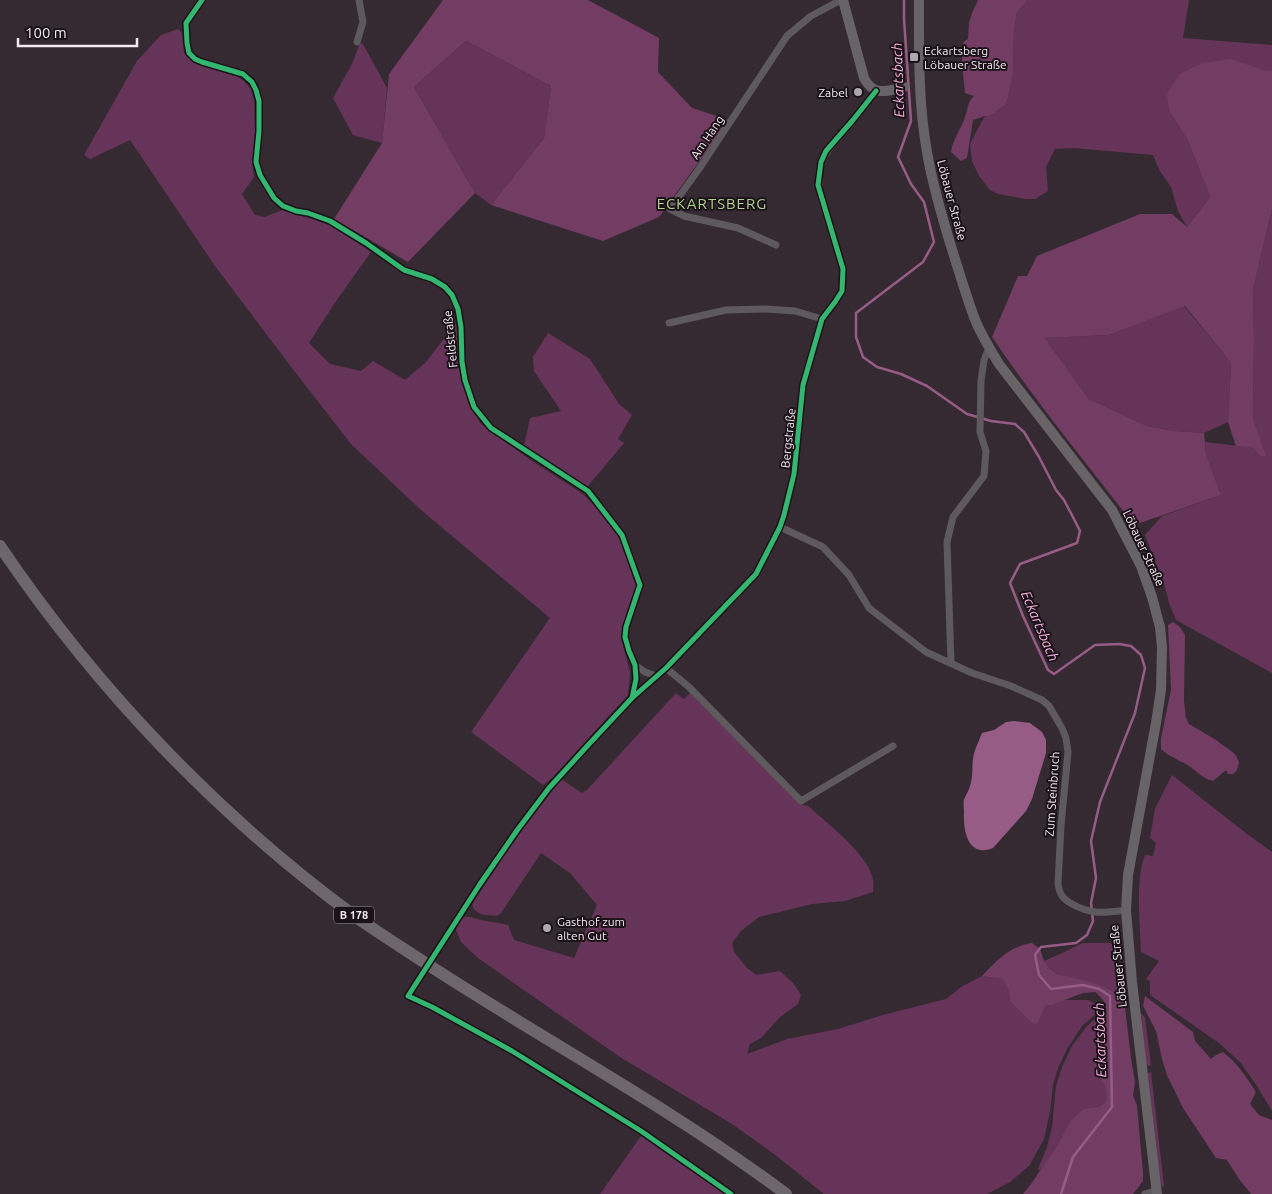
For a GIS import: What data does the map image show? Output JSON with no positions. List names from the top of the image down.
{
  "streets": {
    "highway": ["B 178"],
    "main road": ["Löbauer Straße"],
    "street": [
      "Am Hang",
      "Feldstraße",
      "Bergstraße",
      "Zum Steinbruch"
    ]
  },
  "crossings": [
    ["Löbauer Straße", "Zum Steinbruch"],
    ["Feldstraße", "Bergstraße"],
    ["Bergstraße", "Zum Steinbruch"]
  ],
  "districts": ["ECKARTSBERG"],
  "water": ["Eckartsbach"],
  "places": {
    "transit": ["Eckartsberg Löbauer Straße"],
    "other": ["Zabel", "Gasthof zum alten Gut"]
  },
  "scale_bar": "100 m"
}
